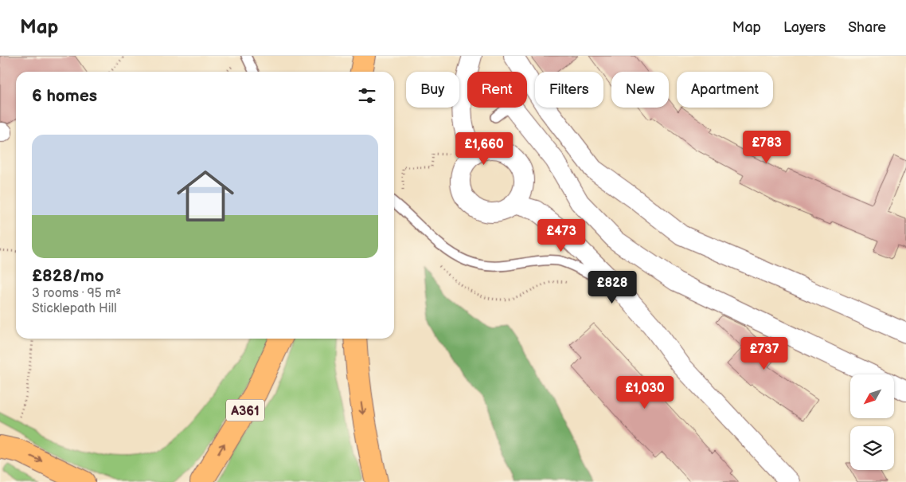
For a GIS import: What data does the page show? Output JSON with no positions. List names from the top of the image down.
{
  "streets": {
    "main road": ["A361"]
  },
  "north": "bottom left",
  "page": {
    "header": "Map",
    "nav": ["Map", "Layers", "Share"],
    "chip": [
      "Buy",
      "Rent",
      "Filters",
      "New",
      "Apartment"
    ],
    "heading": "6 homes",
    "list": [
      {
        "name": "£828/mo",
        "note": "3 rooms · 95 m² · Sticklepath Hill"
      }
    ],
    "price": [
      "£783",
      "£1,660",
      "£473",
      "£828",
      "£737",
      "£1,030"
    ]
  }
}
